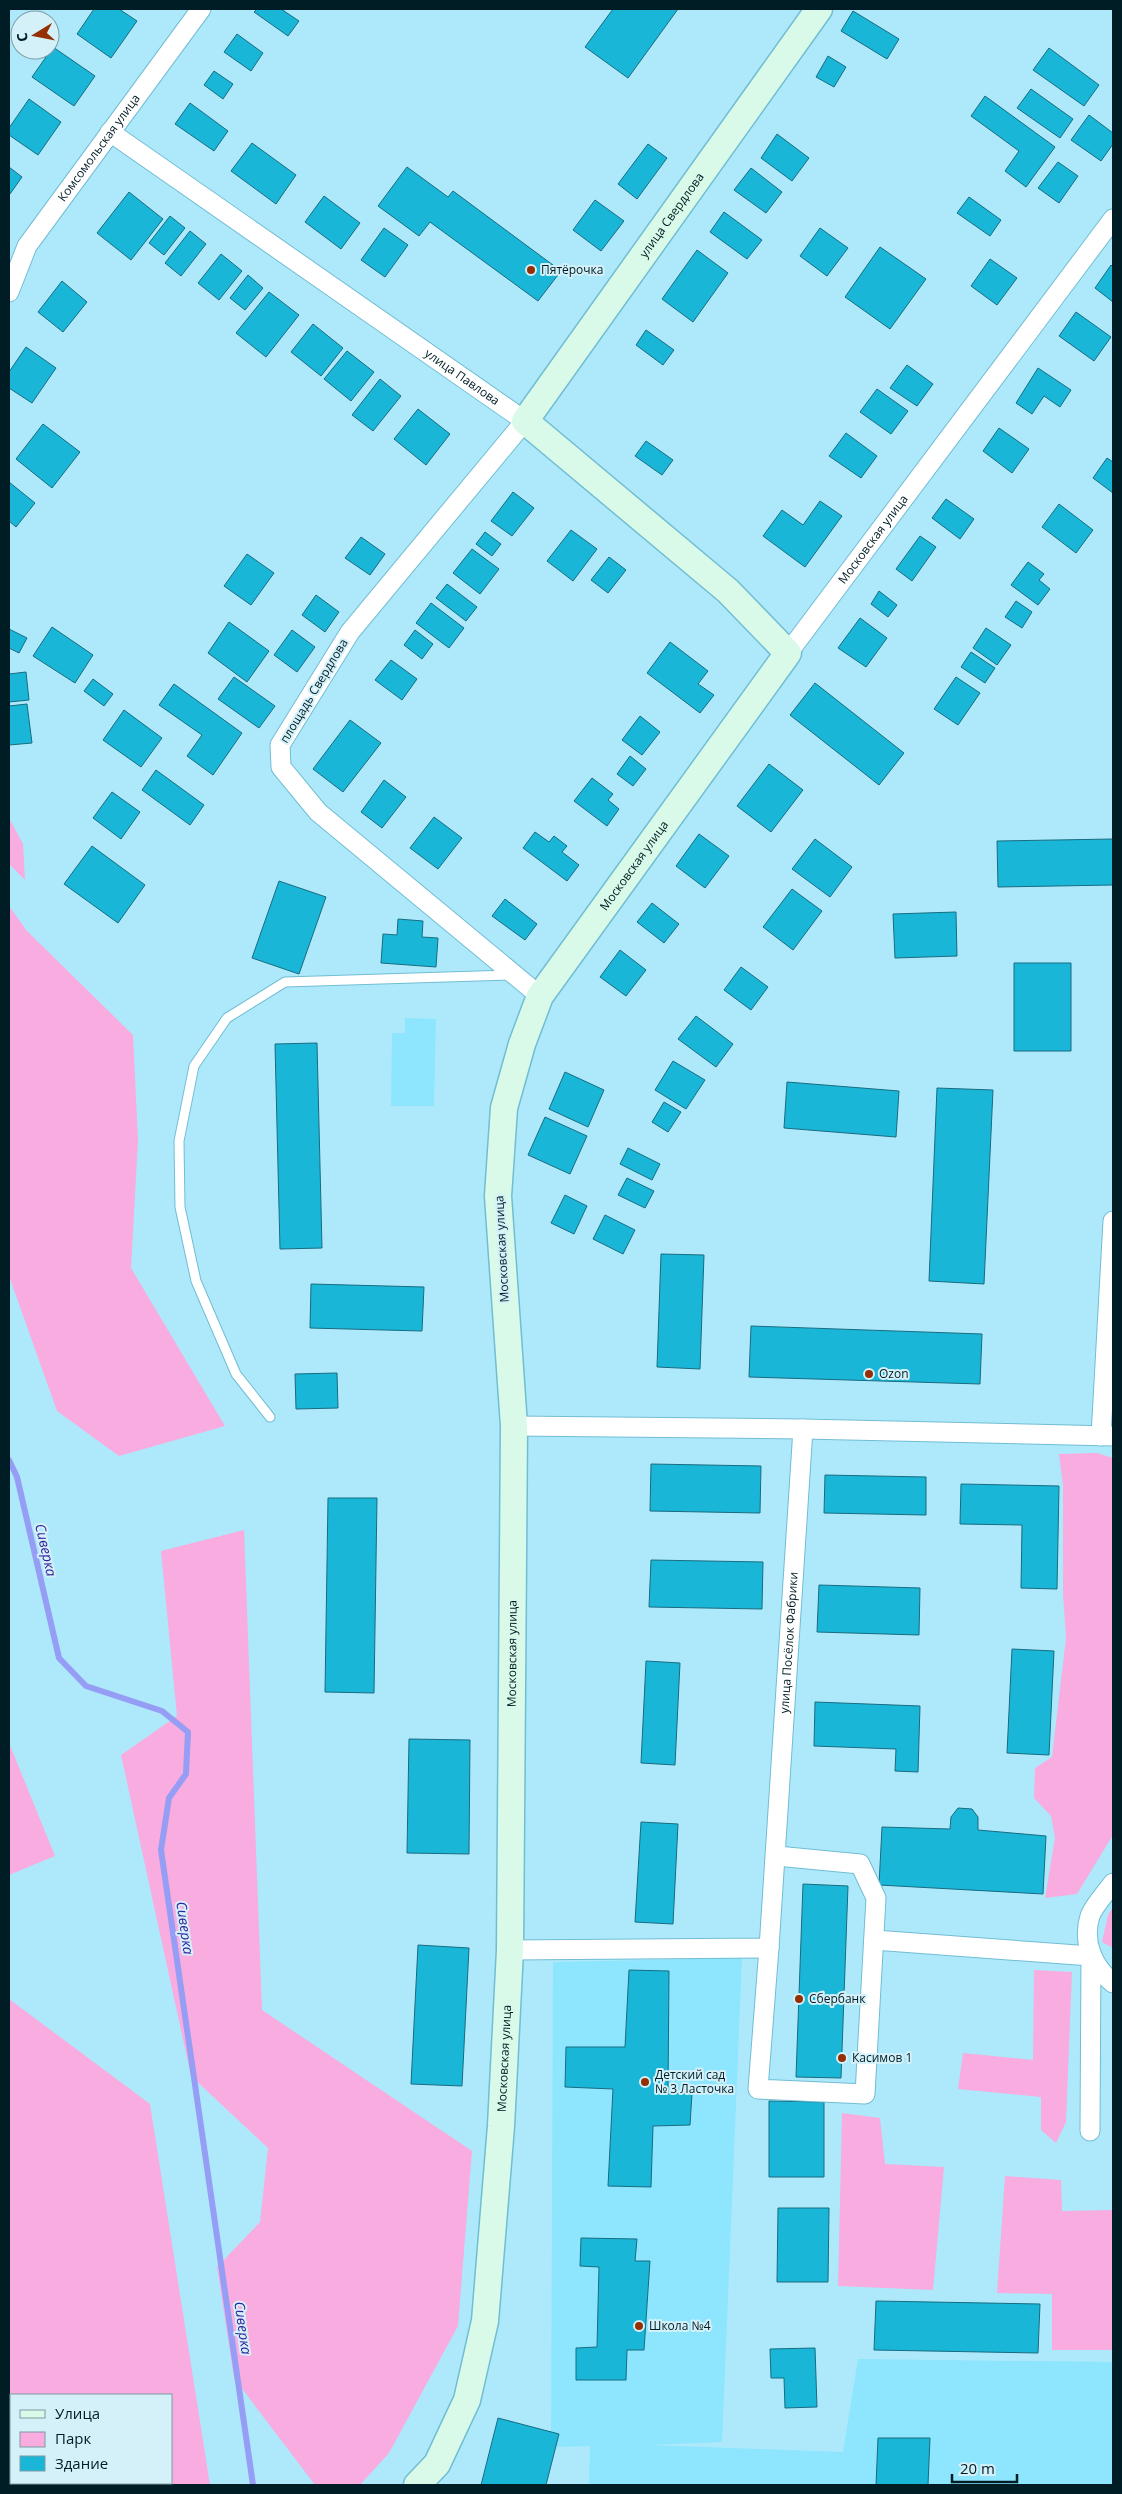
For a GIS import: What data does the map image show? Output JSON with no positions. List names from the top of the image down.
{
  "streets": {
    "main road": ["улица Свердлова", "улица Павлова", "Московская улица"],
    "street": ["Комсомольская улица", "площадь Свердлова", "улица Посёлок Фабрики"]
  },
  "crossings": [
    ["Комсомольская улица", "улица Павлова"],
    ["улица Свердлова", "улица Павлова"],
    ["улица Свердлова", "площадь Свердлова"],
    ["улица Павлова", "Московская улица"],
    ["улица Павлова", "площадь Свердлова"],
    ["Московская улица", "площадь Свердлова"]
  ],
  "water": ["Сиверка"],
  "places": [
    "Пятёрочка",
    "Ozon",
    "Сбербанк",
    "Касимов 1",
    "Детский сад № 3 Ласточка",
    "Школа №4"
  ],
  "legend": ["Улица", "Парк", "Здание"],
  "scale_bar": "20 m",
  "north": "left"
}
